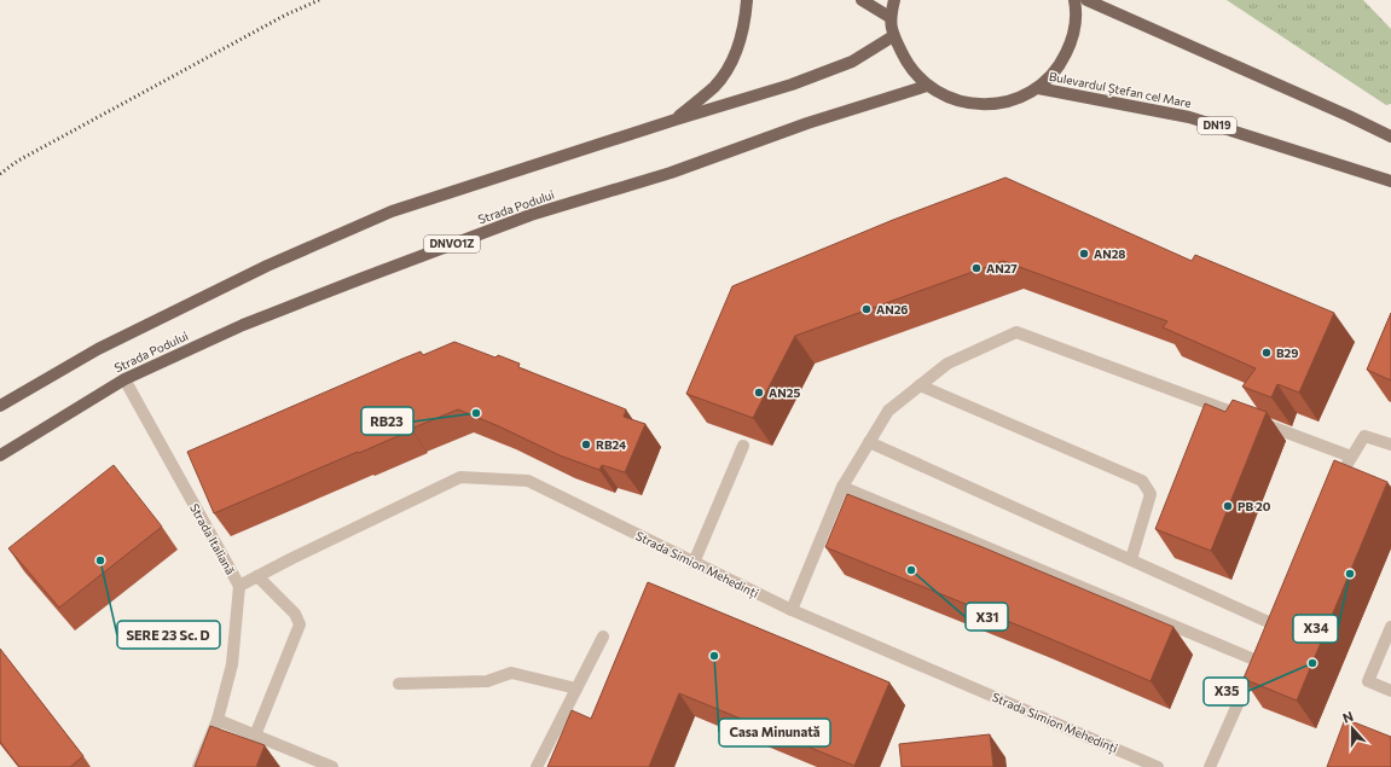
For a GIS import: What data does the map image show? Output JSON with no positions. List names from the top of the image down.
{
  "streets": {
    "main road": [
      "Bulevardul Ștefan cel Mare",
      "DN19",
      "Strada Podului",
      "DNVO1Z"
    ],
    "street": ["Strada Italiană", "Strada Simion Mehedinți"]
  },
  "crossings": [
    ["Strada Podului", "Strada Italiană"],
    ["Strada Italiană", "Strada Simion Mehedinți"]
  ],
  "places": [
    "AN28",
    "AN27",
    "AN26",
    "B29",
    "AN25",
    "RB23",
    "RB24",
    "PB 20",
    "SERE 23 Sc. D",
    "X31",
    "X34",
    "Casa Minunată",
    "X35"
  ],
  "north": "top"
}
